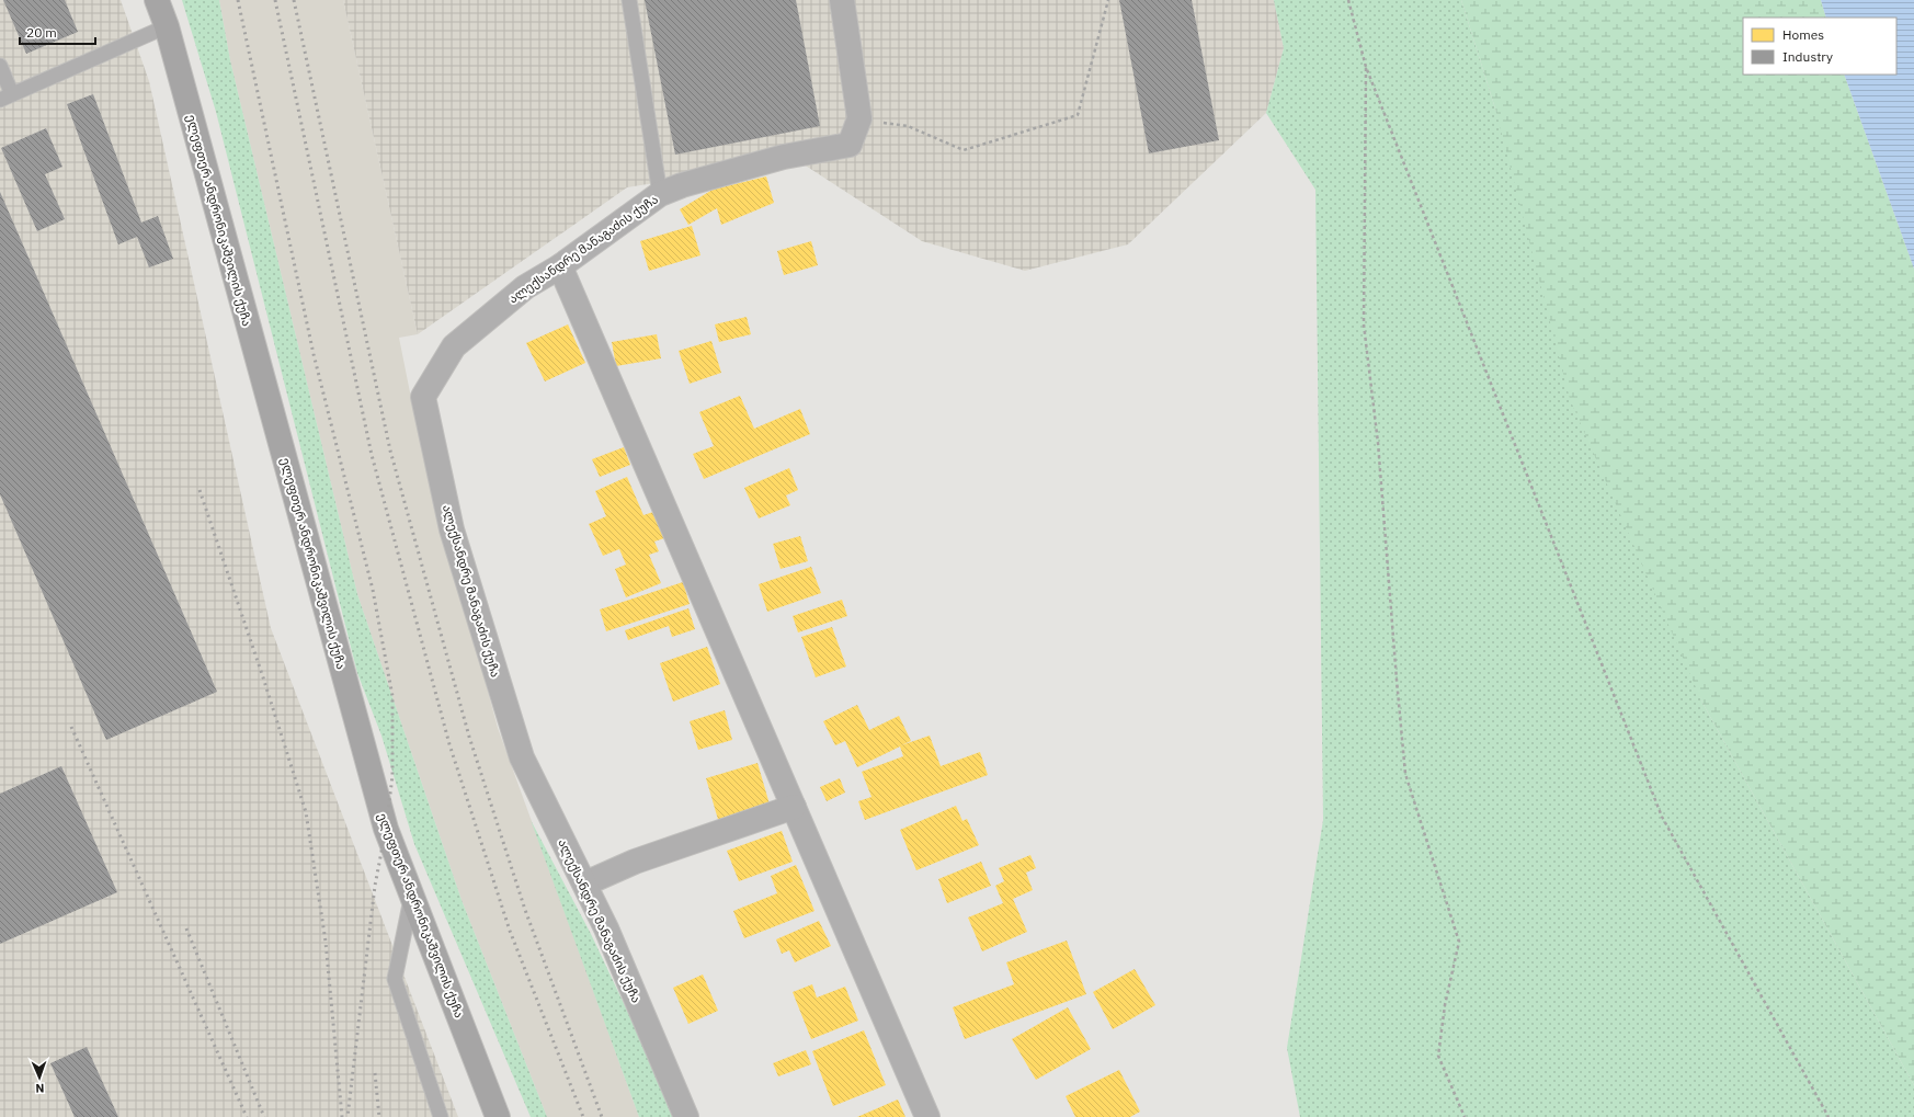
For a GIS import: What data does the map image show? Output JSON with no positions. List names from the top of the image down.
{
  "streets": {
    "main road": ["ელეფთერ ანდრონიკაშვილის ქუჩა"],
    "street": ["ალექსანდრე მანაგაძის ქუჩა"]
  },
  "legend": ["Homes", "Industry"],
  "scale_bar": "20 m",
  "north": "bottom"
}
